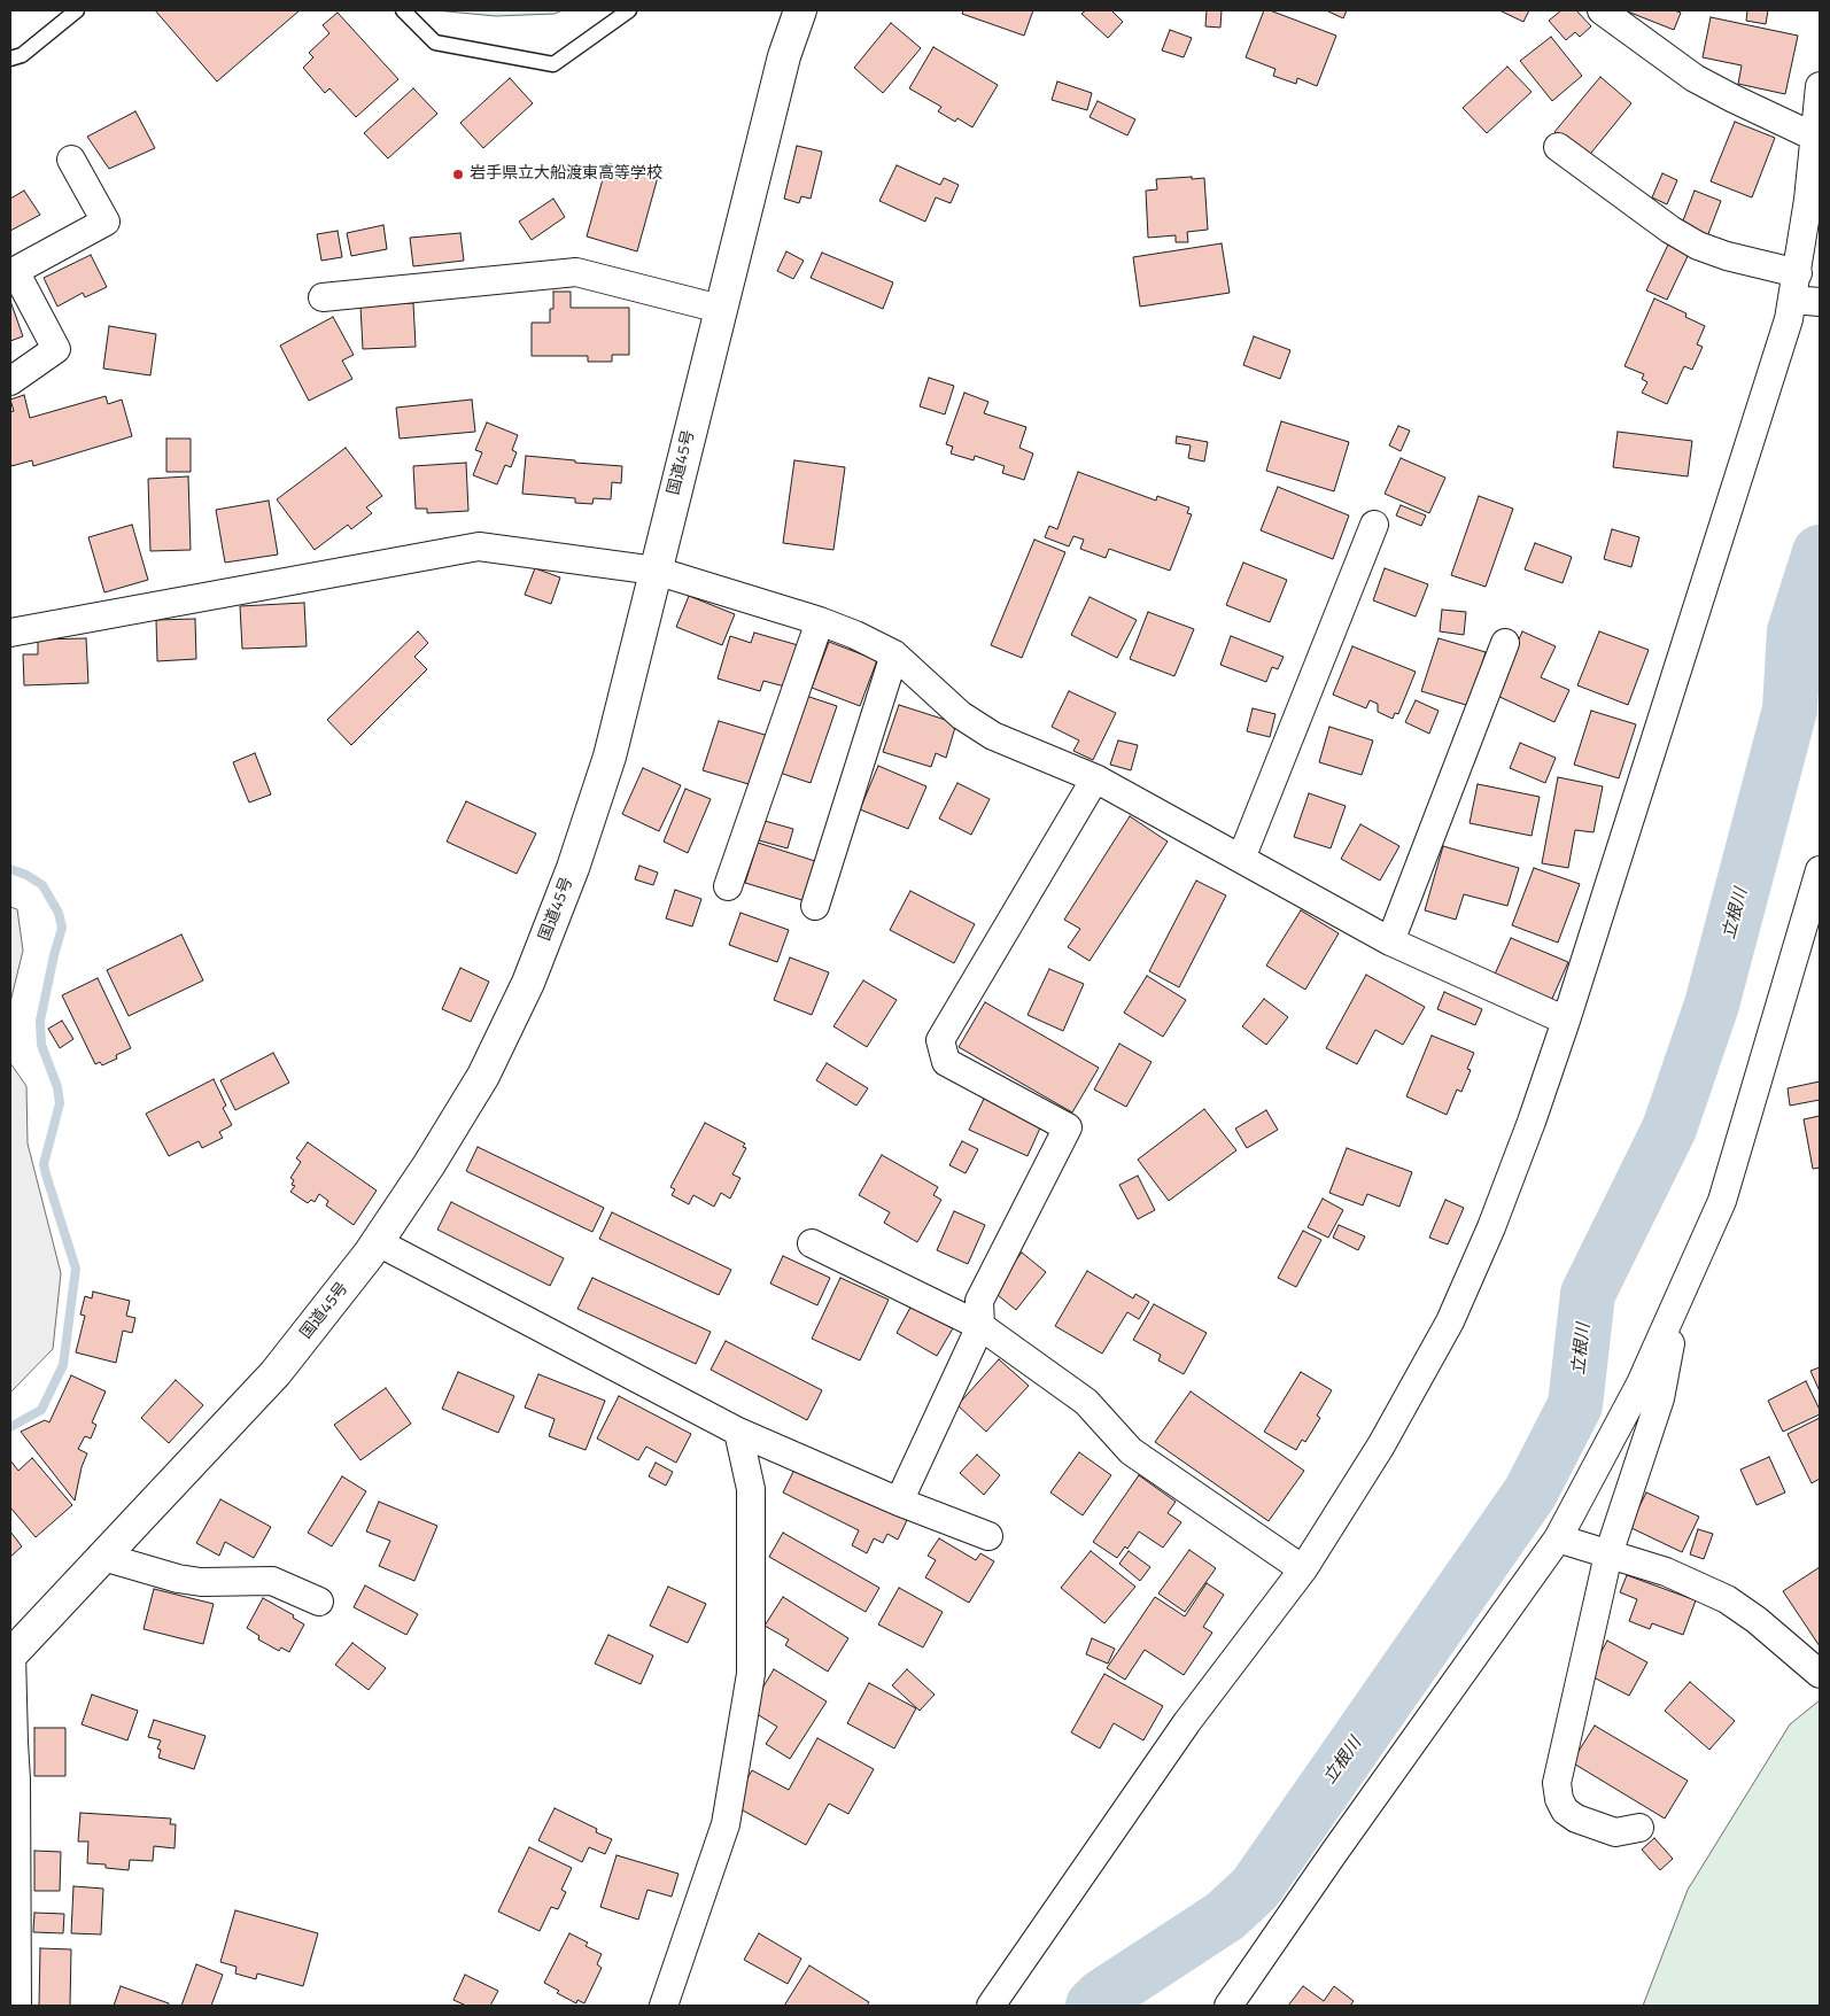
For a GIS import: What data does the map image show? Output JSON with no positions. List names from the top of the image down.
{
  "streets": {
    "highway": ["国道45号"]
  },
  "water": ["立根川"],
  "places": ["岩手県立大船渡東高等学校"]
}
